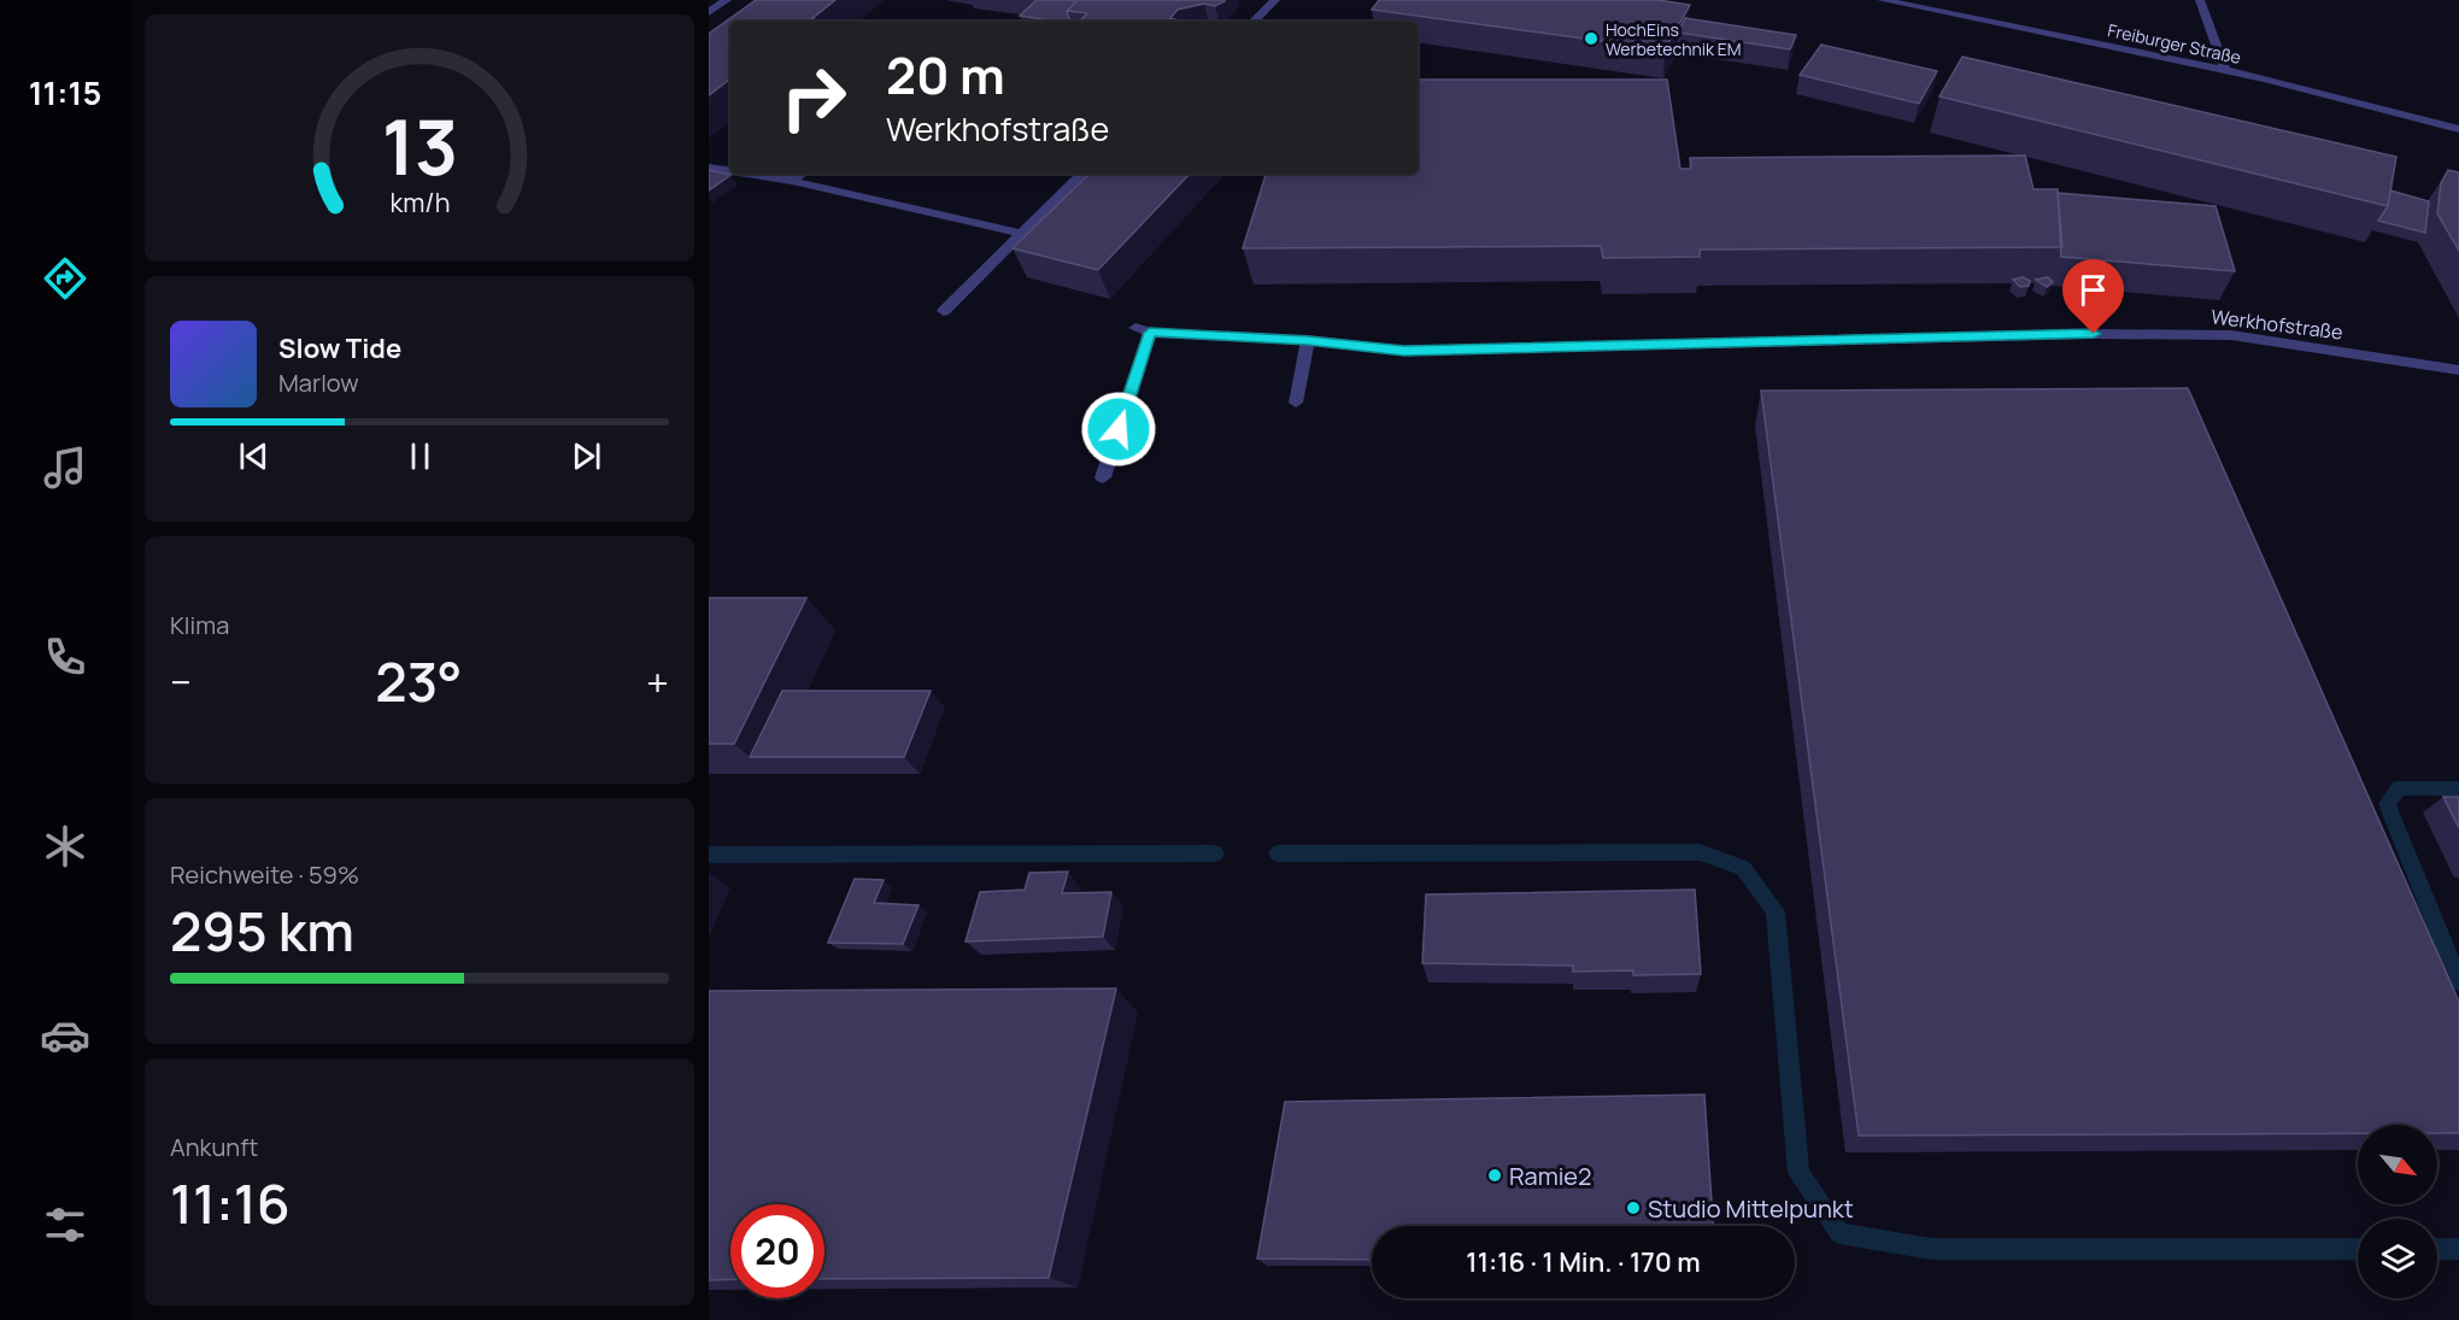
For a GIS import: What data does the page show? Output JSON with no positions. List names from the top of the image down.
{
  "streets": {
    "street": ["Freiburger Straße", "Werkhofstraße"]
  },
  "places": ["HochEins Werbetechnik EM", "Ramie2", "Studio Mittelpunkt"],
  "north": "bottom right",
  "page": {
    "tabs": "11:15",
    "turn": ["20 m", "Werkhofstraße"],
    "song": ["Slow Tide", "Marlow"],
    "tile": [
      "Klima",
      ["Reichweite · 59%", "295 km"],
      ["Ankunft", "11:16"]
    ],
    "heat": ["−", "23°", "+"],
    "limit": "20",
    "trip": "11:16 · 1 Min. · 170 m",
    "gauge": ["13", "km/h"]
  }
}
